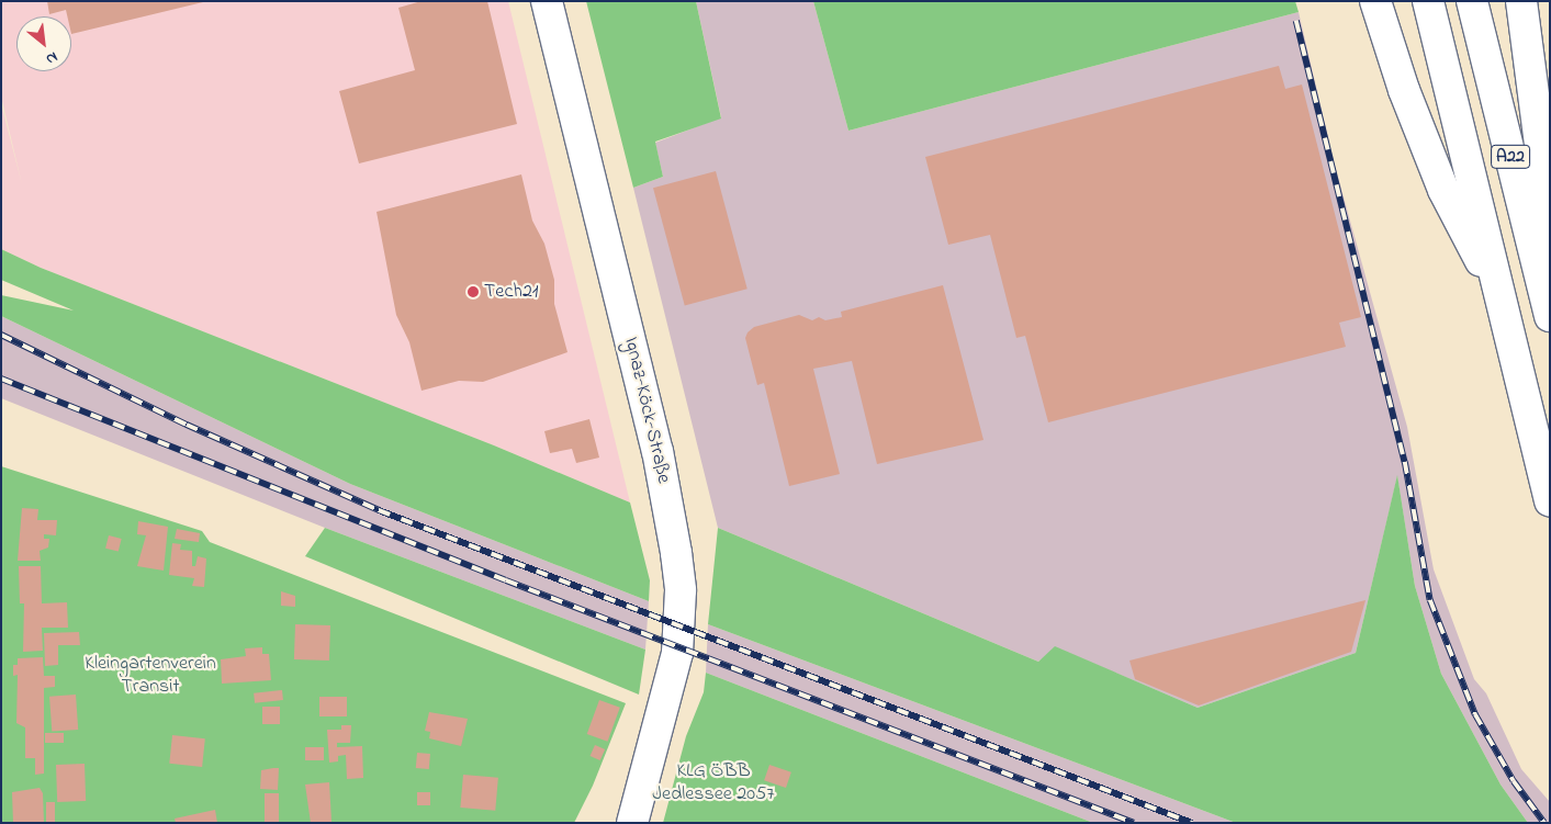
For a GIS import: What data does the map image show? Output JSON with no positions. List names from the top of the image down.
{
  "streets": {
    "main road": ["A22", "Ignaz-Köck-Straße"]
  },
  "parks": ["Kleingartenverein Transit", "KLG ÖBB Jedlessee 2057"],
  "places": ["Tech21"],
  "north": "bottom right"
}
